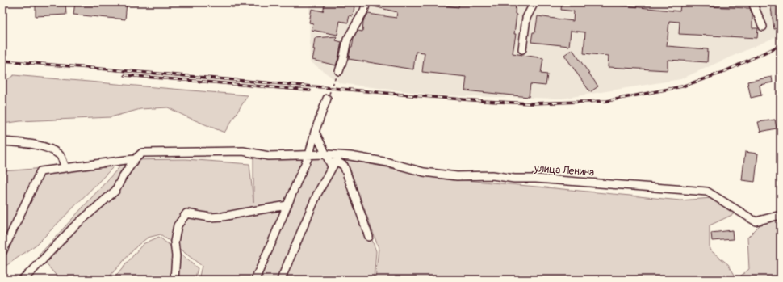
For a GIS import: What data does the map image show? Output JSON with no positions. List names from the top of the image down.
{
  "streets": {
    "street": ["улица Ленина"]
  }
}
